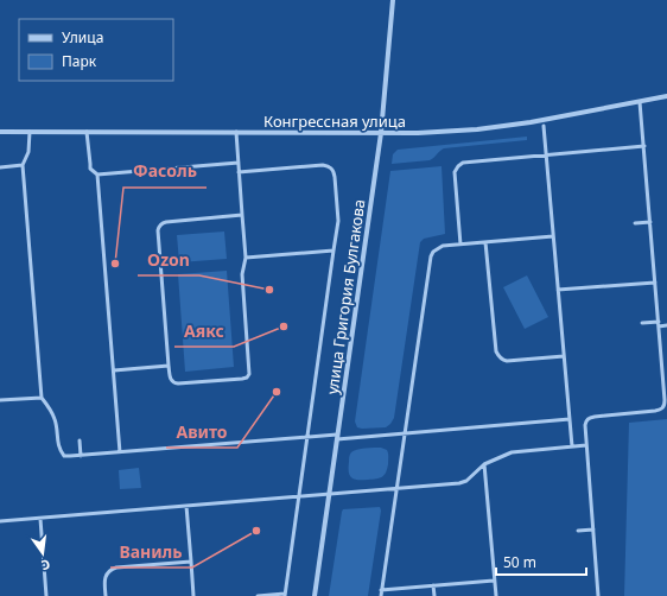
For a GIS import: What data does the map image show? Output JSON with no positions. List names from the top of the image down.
{
  "streets": {
    "street": ["Конгрессная улица", "улица Григория Булгакова"]
  },
  "crossings": [
    ["Конгрессная улица", "улица Григория Булгакова"]
  ],
  "places": [
    "Фасоль",
    "Ozon",
    "Аякс",
    "Авито",
    "Ваниль"
  ],
  "legend": ["Улица", "Парк"],
  "scale_bar": "50 m",
  "north": "bottom"
}
